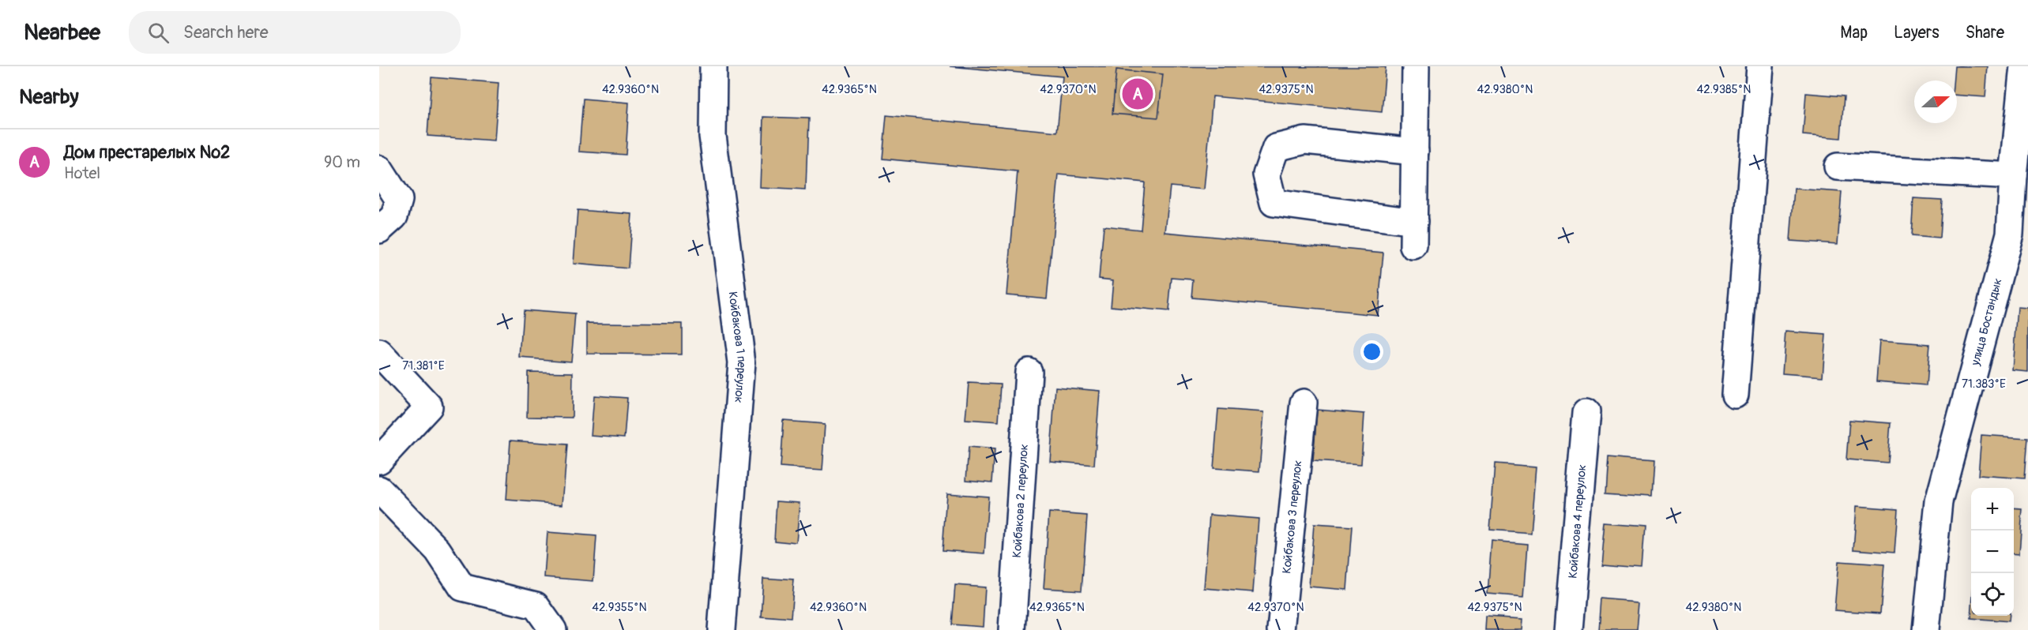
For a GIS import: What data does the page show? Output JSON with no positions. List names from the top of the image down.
{
  "streets": {
    "street": [
      "улица Бостандык",
      "Койбакова 1 переулок",
      "Койбакова 2 переулок",
      "Койбакова 3 переулок",
      "Койбакова 4 переулок"
    ]
  },
  "north": "right",
  "page": {
    "header": "Nearbee",
    "search": "Search here",
    "nav": ["Map", "Layers", "Share"],
    "heading": "Nearby",
    "pins": "A",
    "list": [
      {
        "mark": "A",
        "name": "Дом престарелых №2",
        "note": "Hotel",
        "value": "90 m"
      }
    ],
    "map_buttons": ["+", "−"]
  },
  "coordinates": [
    "42.9370°N",
    "42.9380°N",
    "42.9385°N",
    "42.9360°N",
    "42.9365°N",
    "42.9375°N",
    "71.381°E",
    "71.383°E",
    "42.9355°N"
  ]
}
